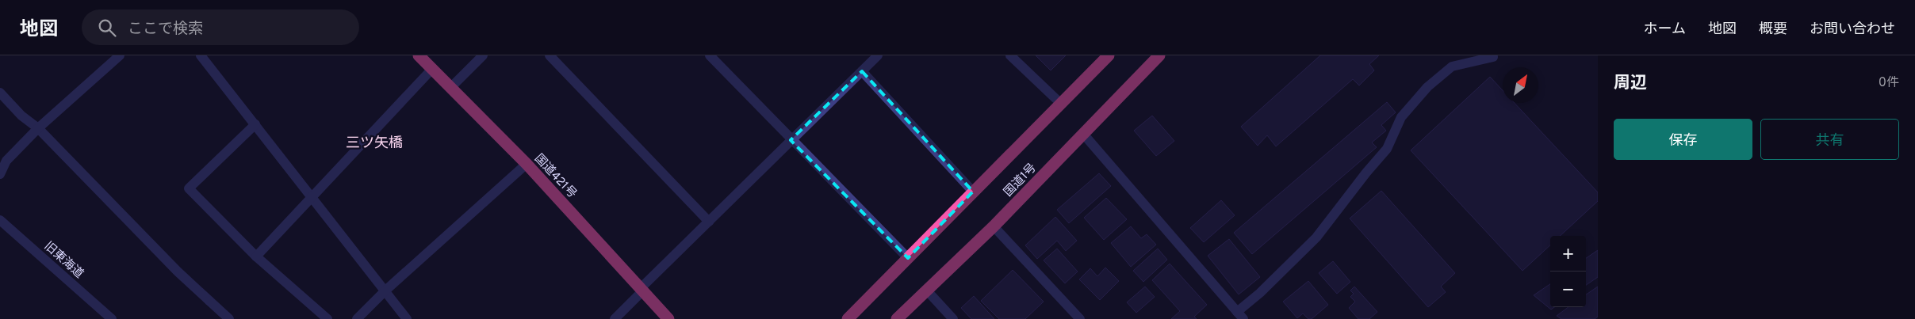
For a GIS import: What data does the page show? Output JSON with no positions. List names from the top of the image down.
{
  "streets": {
    "highway": ["国道421号", "国道1号"],
    "street": ["旧東海道"]
  },
  "districts": ["三ツ矢橋"],
  "north": "top right",
  "page": {
    "header": "地図",
    "search": "ここで検索",
    "nav": [
      "ホーム",
      "地図",
      "概要",
      "お問い合わせ"
    ],
    "heading": ["周辺", "0件"],
    "buttons": ["保存", "共有"],
    "map_buttons": ["+", "−"]
  }
}
